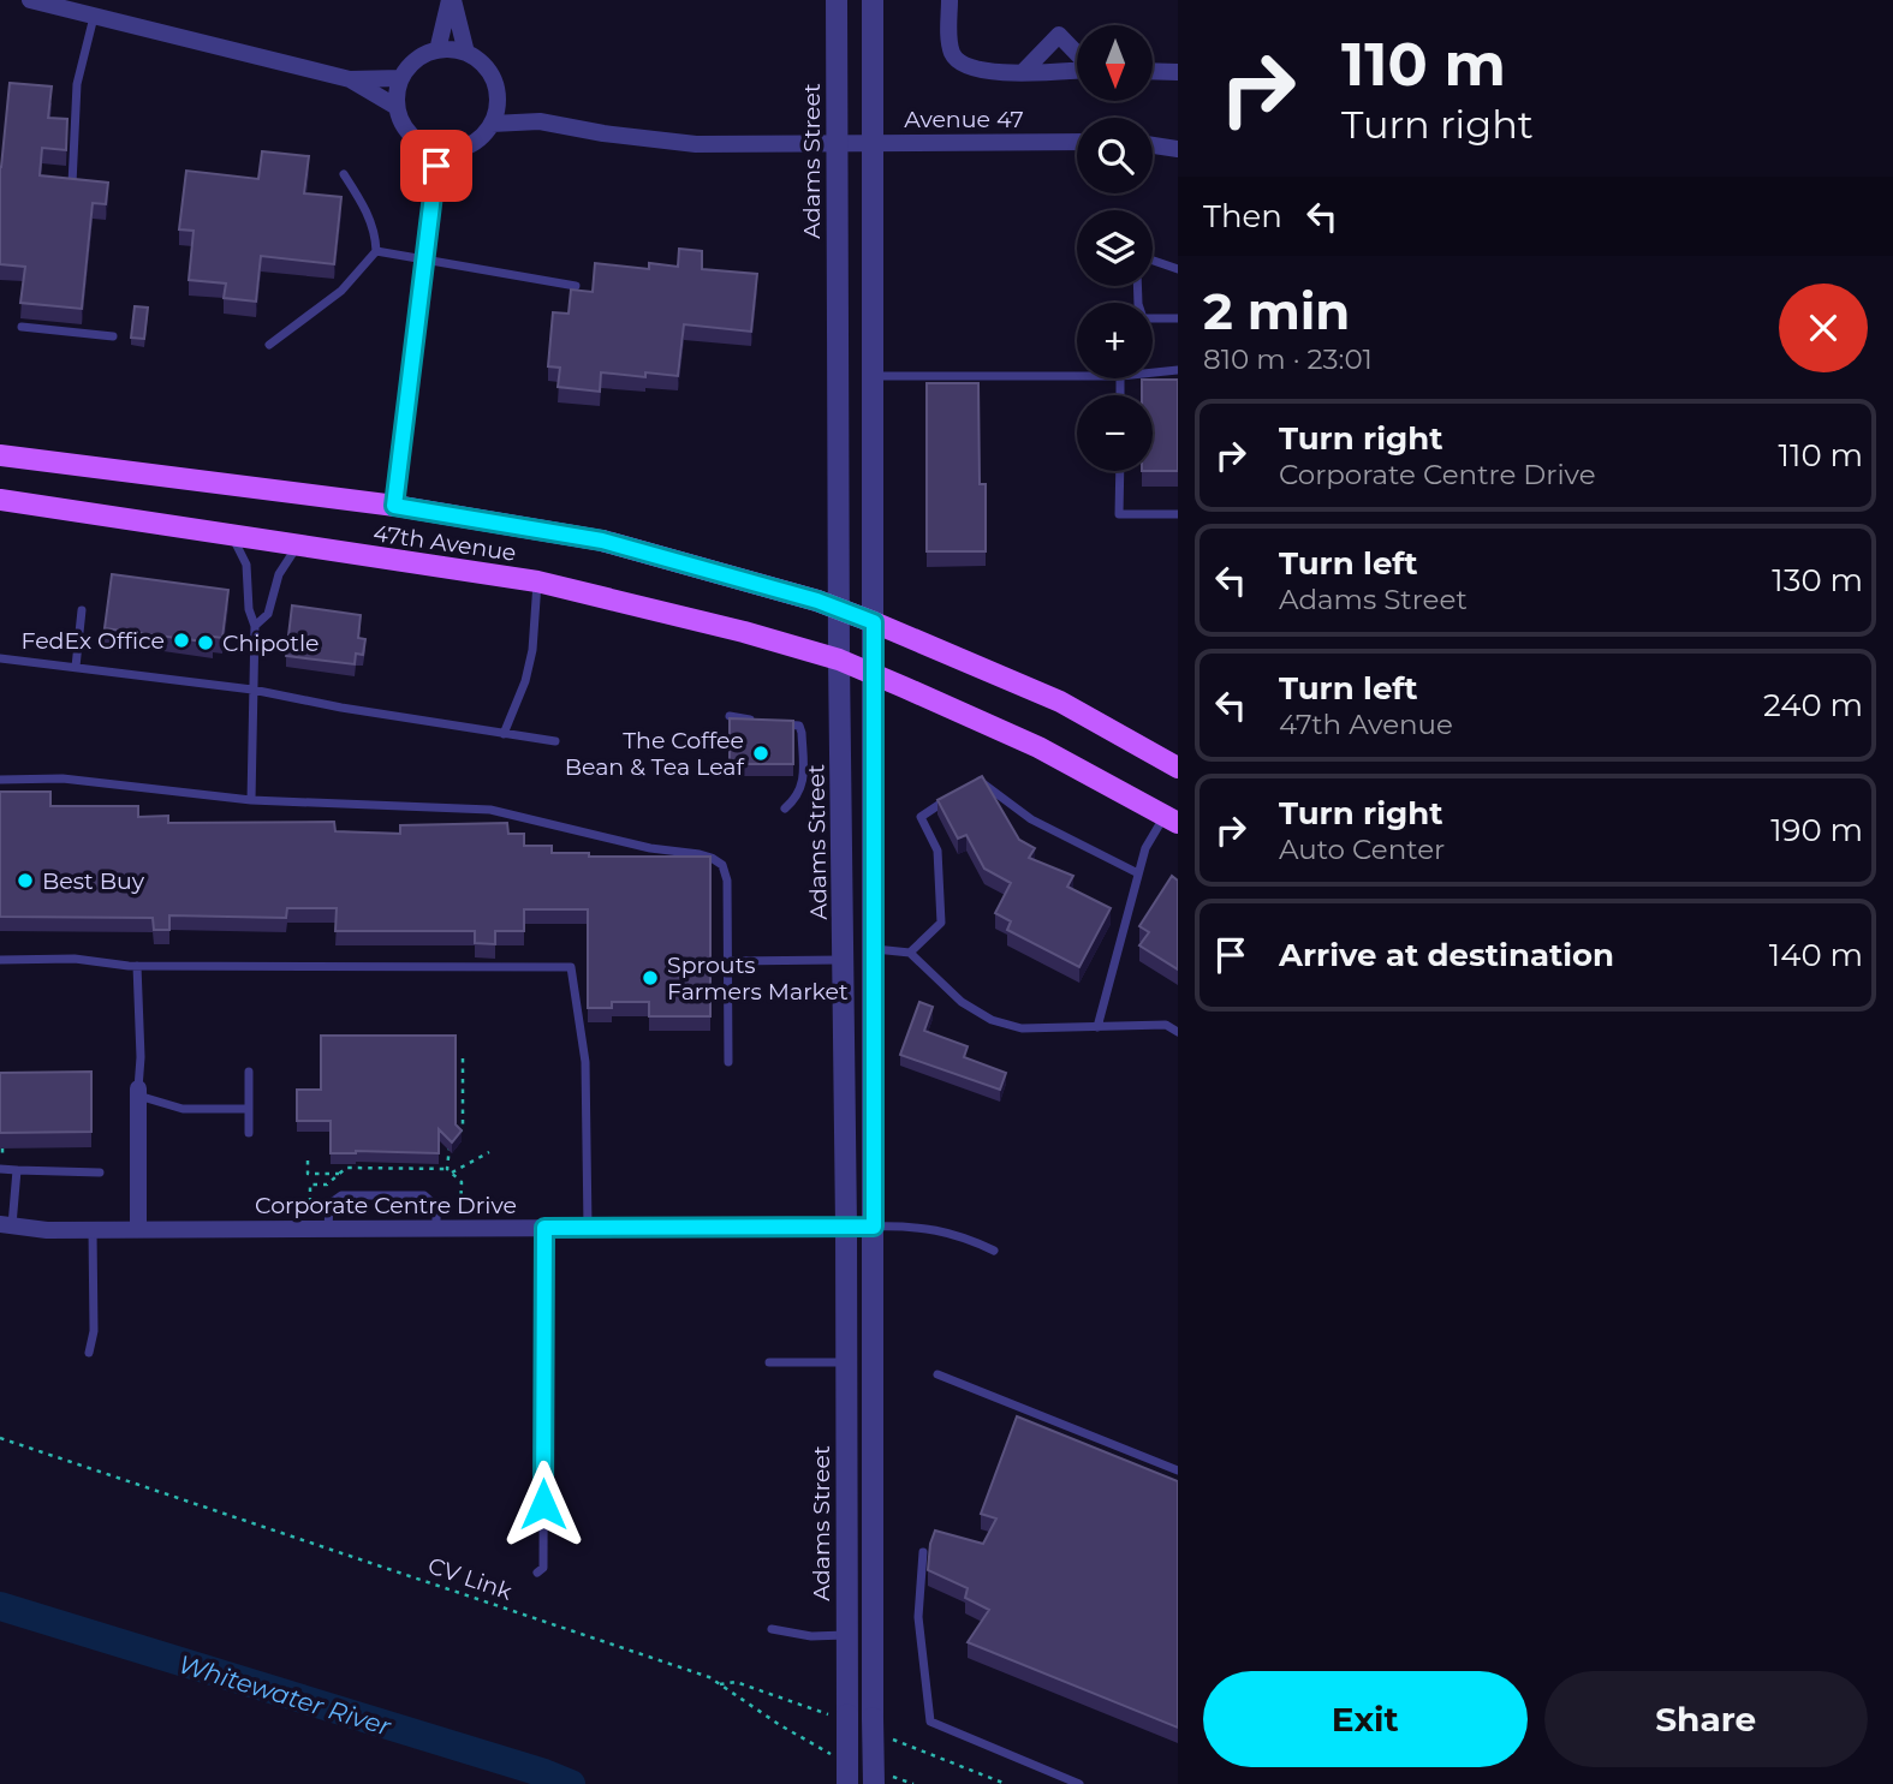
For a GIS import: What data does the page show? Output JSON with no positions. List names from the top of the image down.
{
  "streets": {
    "main road": ["47th Avenue"],
    "street": ["Avenue 47", "Adams Street", "Corporate Centre Drive"],
    "path": ["CV Link"]
  },
  "crossings": [
    ["Avenue 47", "Adams Street"],
    ["Adams Street", "47th Avenue"],
    ["Adams Street", "Corporate Centre Drive"]
  ],
  "water": ["Whitewater River"],
  "places": [
    "FedEx Office",
    "Chipotle",
    "The Coffee Bean & Tea Leaf",
    "Best Buy",
    "Sprouts Farmers Market"
  ],
  "north": "bottom",
  "page": {
    "turn": ["110 m", "Turn right"],
    "map_buttons": ["+", "−"],
    "then": "Then",
    "heading": ["2 min", "810 m · 23:01"],
    "list": [
      {
        "name": "Turn right",
        "note": "Corporate Centre Drive",
        "value": "110 m"
      },
      {
        "name": "Turn left",
        "note": "Adams Street",
        "value": "130 m"
      },
      {
        "name": "Turn left",
        "note": "47th Avenue",
        "value": "240 m"
      },
      {
        "name": "Turn right",
        "note": "Auto Center",
        "value": "190 m"
      },
      {
        "name": "Arrive at destination",
        "value": "140 m"
      }
    ],
    "buttons": ["Exit", "Share"]
  }
}
